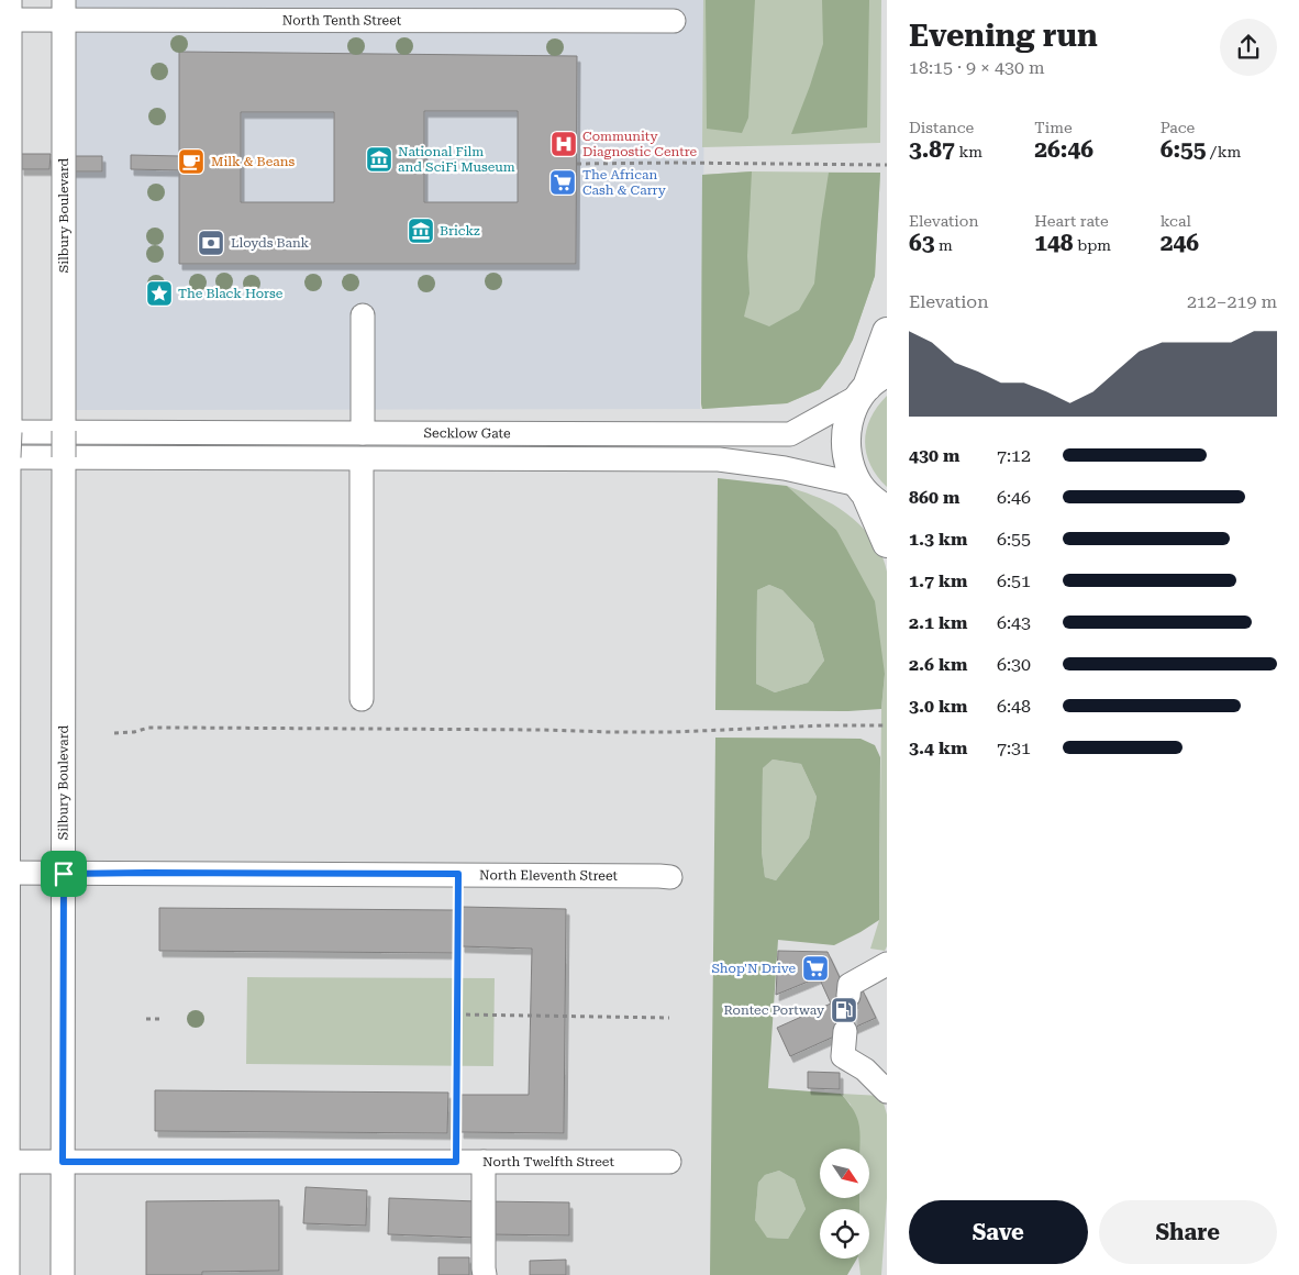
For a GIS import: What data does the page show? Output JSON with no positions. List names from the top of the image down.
{
  "streets": {
    "street": [
      "North Tenth Street",
      "Silbury Boulevard",
      "Secklow Gate",
      "North Eleventh Street",
      "North Twelfth Street"
    ]
  },
  "crossings": [
    ["North Tenth Street", "Silbury Boulevard"],
    ["Silbury Boulevard", "Secklow Gate"],
    ["Silbury Boulevard", "North Eleventh Street"],
    ["Silbury Boulevard", "North Twelfth Street"]
  ],
  "places": {
    "hospital": ["Community Diagnostic Centre"],
    "museum": ["National Film and SciFi Museum", "Brickz"],
    "cafe": ["Milk & Beans"],
    "supermarket": ["The African Cash & Carry", "Shop'N Drive"],
    "bank": ["Lloyds Bank"],
    "place": ["The Black Horse"],
    "fuel station": ["Rontec Portway"]
  },
  "north": "bottom right",
  "page": {
    "heading": ["Evening run", "18:15 · 9 × 430 m"],
    "stats": [
      ["Distance", "3.87 km"],
      ["Time", "26:46"],
      ["Pace", "6:55 /km"],
      ["Elevation", "63 m"],
      ["Heart rate", "148 bpm"],
      ["kcal", "246"]
    ],
    "chart": ["Elevation", "212–219 m"],
    "list": [
      {
        "name": "430 m",
        "note": "7:12"
      },
      {
        "name": "860 m",
        "note": "6:46"
      },
      {
        "name": "1.3 km",
        "note": "6:55"
      },
      {
        "name": "1.7 km",
        "note": "6:51"
      },
      {
        "name": "2.1 km",
        "note": "6:43"
      },
      {
        "name": "2.6 km",
        "note": "6:30"
      },
      {
        "name": "3.0 km",
        "note": "6:48"
      },
      {
        "name": "3.4 km",
        "note": "7:31"
      }
    ],
    "buttons": ["Save", "Share"]
  }
}
